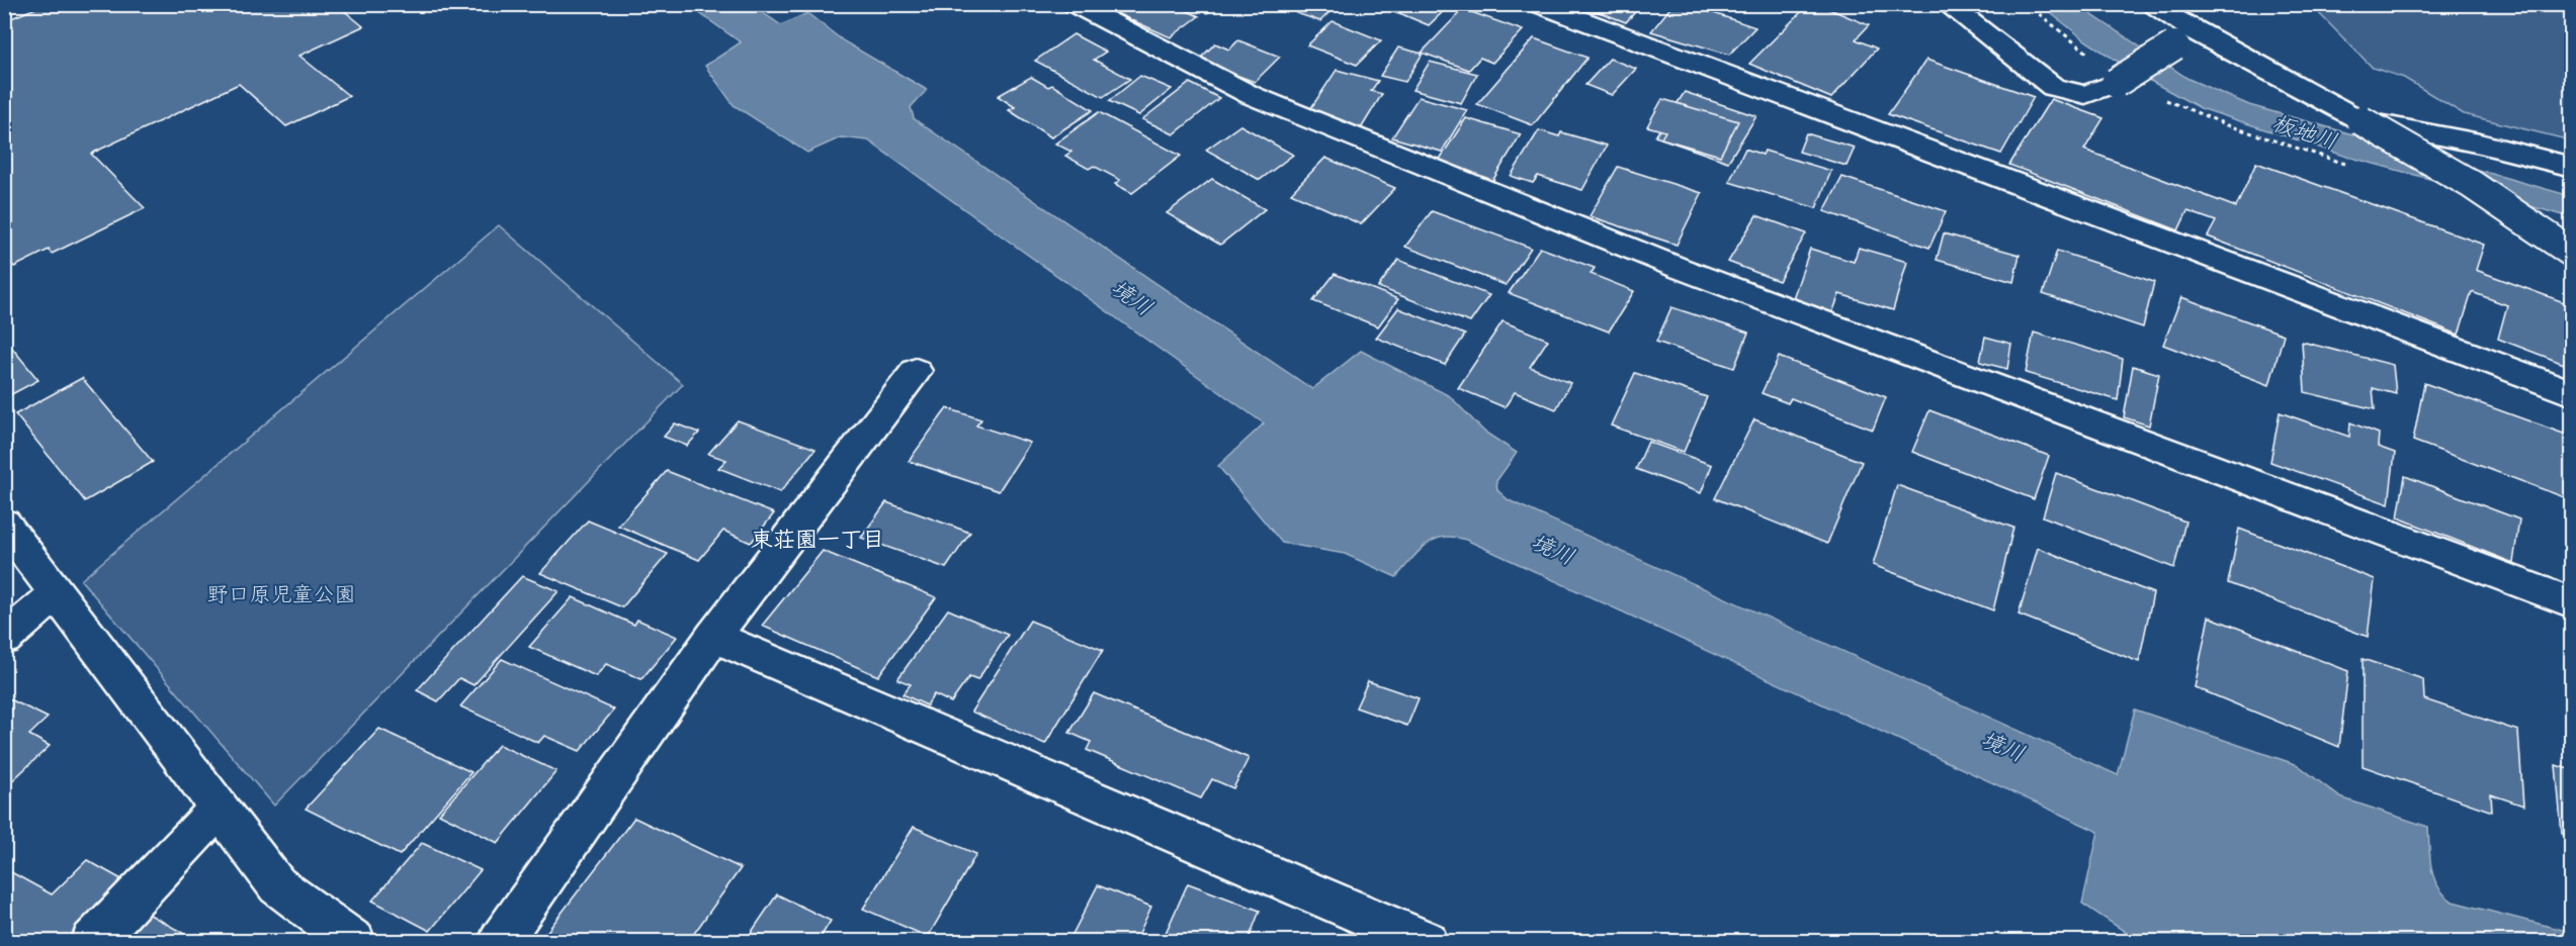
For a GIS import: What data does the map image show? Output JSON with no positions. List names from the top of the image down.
{
  "districts": ["東荘園一丁目"],
  "water": ["板地川", "境川"],
  "parks": ["野口原児童公園"]
}
